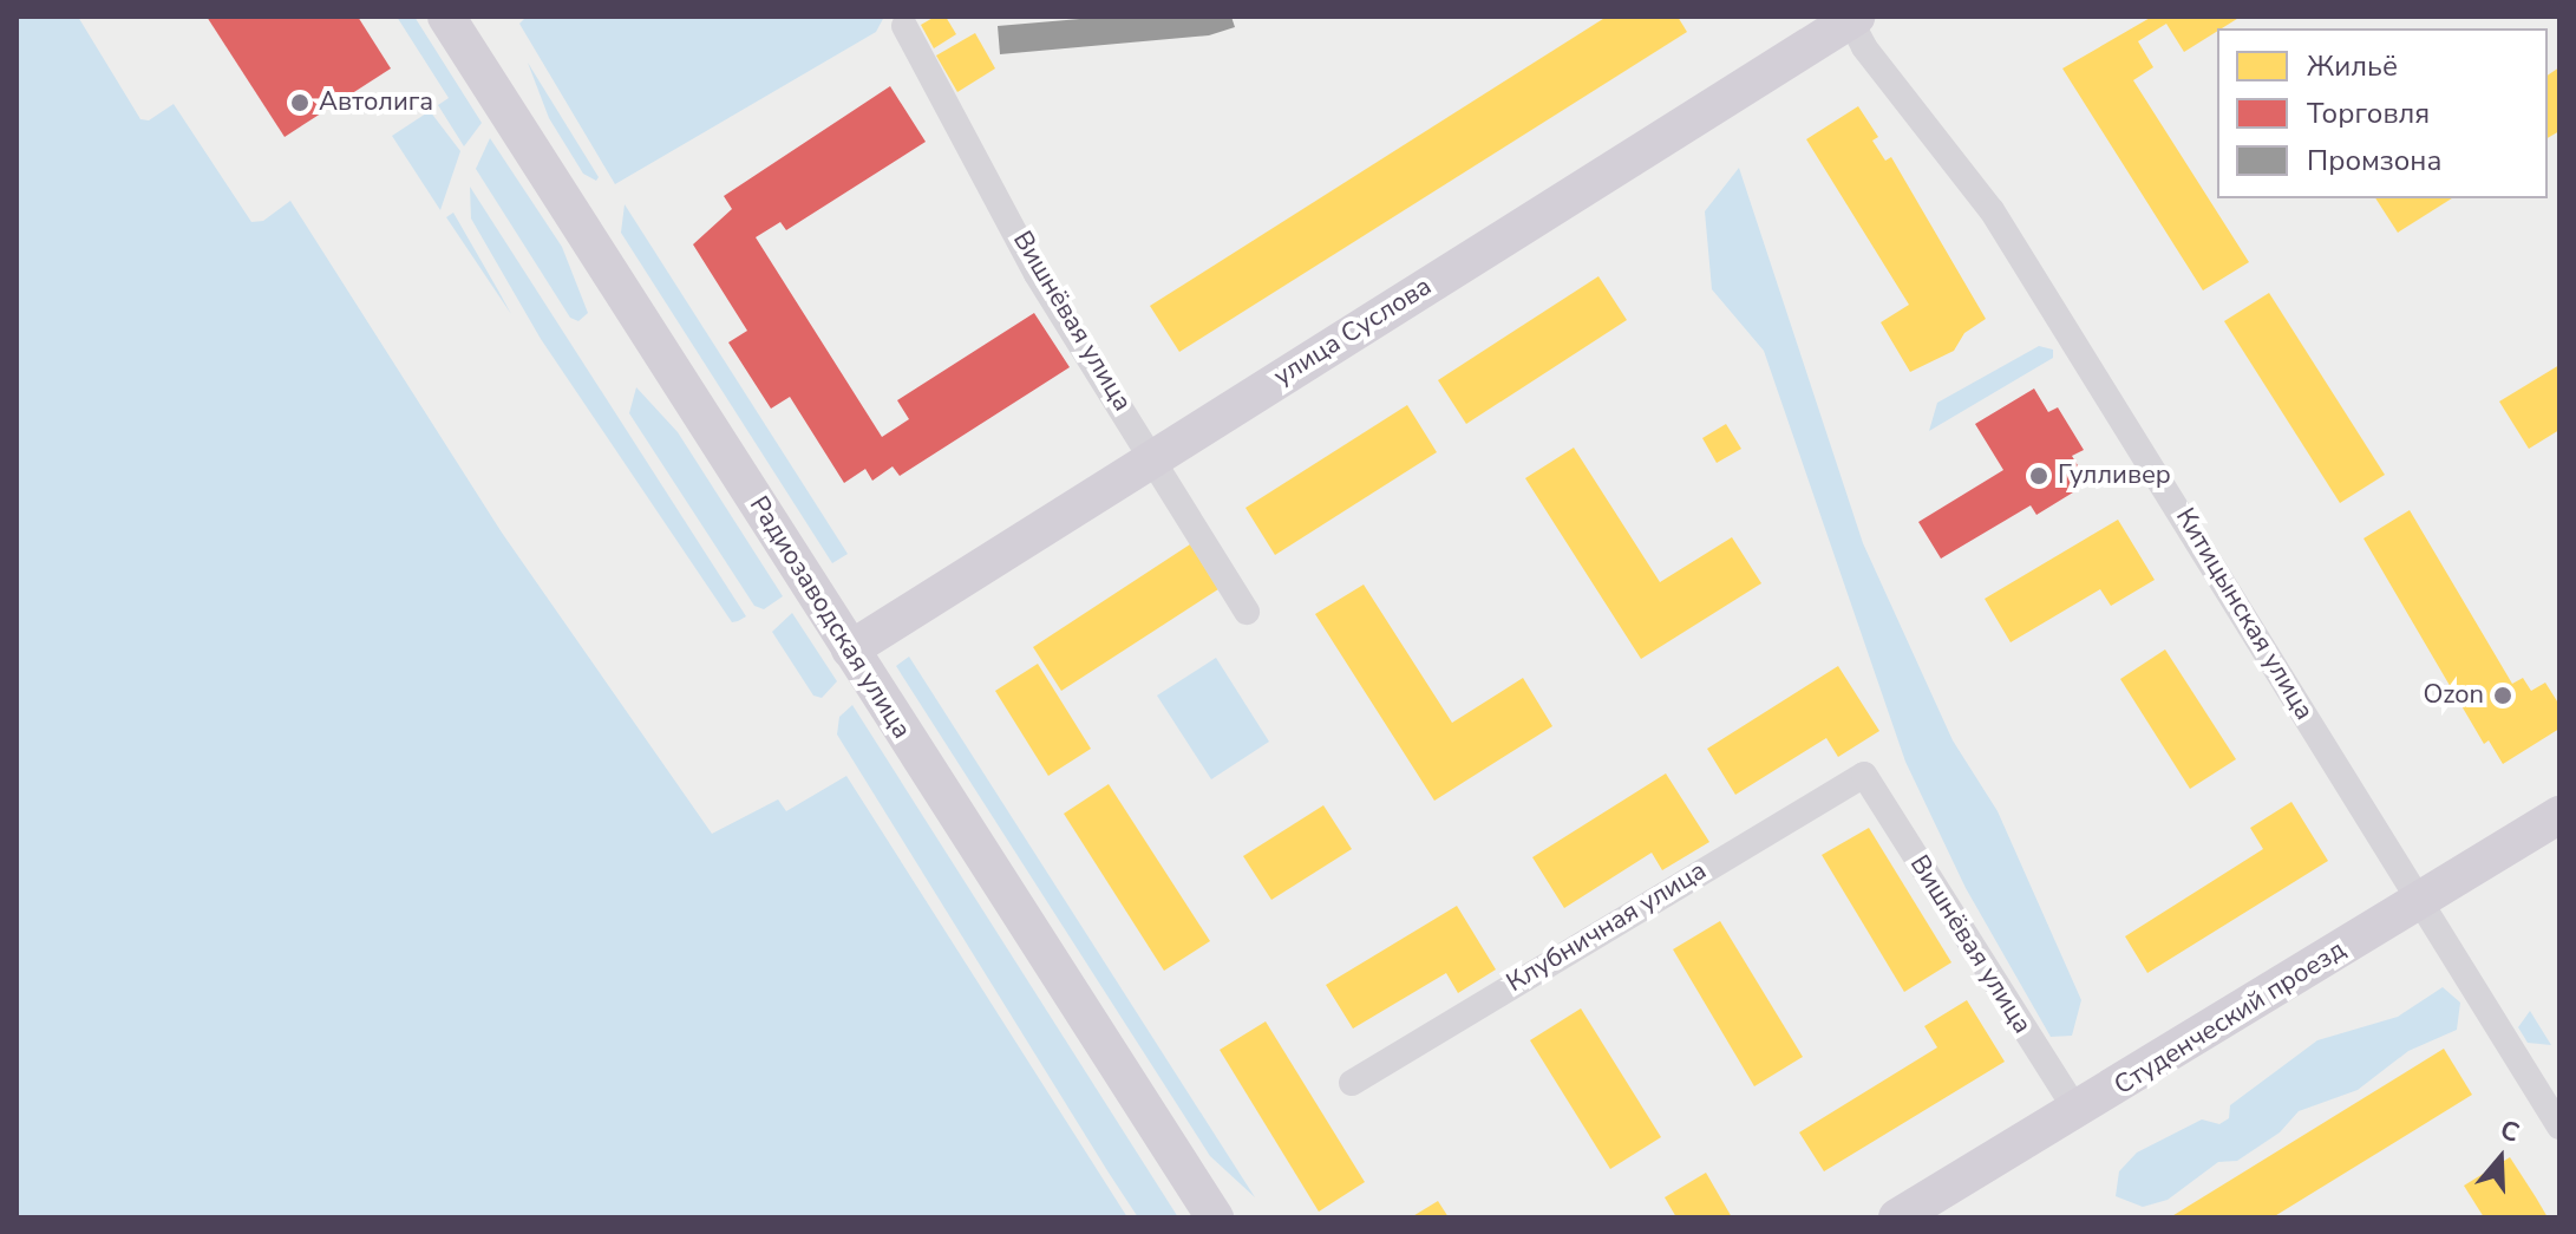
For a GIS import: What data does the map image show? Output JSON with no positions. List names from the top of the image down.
{
  "streets": {
    "street": [
      "Вишнёвая улица",
      "улица Суслова",
      "Китицынская улица",
      "Радиозаводская улица",
      "Клубничная улица",
      "Студенческий проезд"
    ]
  },
  "crossings": [
    ["Вишнёвая улица", "улица Суслова"],
    ["Вишнёвая улица", "Клубничная улица"],
    ["Вишнёвая улица", "Студенческий проезд"],
    ["улица Суслова", "Китицынская улица"],
    ["улица Суслова", "Радиозаводская улица"],
    ["Китицынская улица", "Студенческий проезд"]
  ],
  "places": ["Автолига", "Гулливер", "Ozon"],
  "legend": ["Жильё", "Торговля", "Промзона"],
  "north": "top"
}
